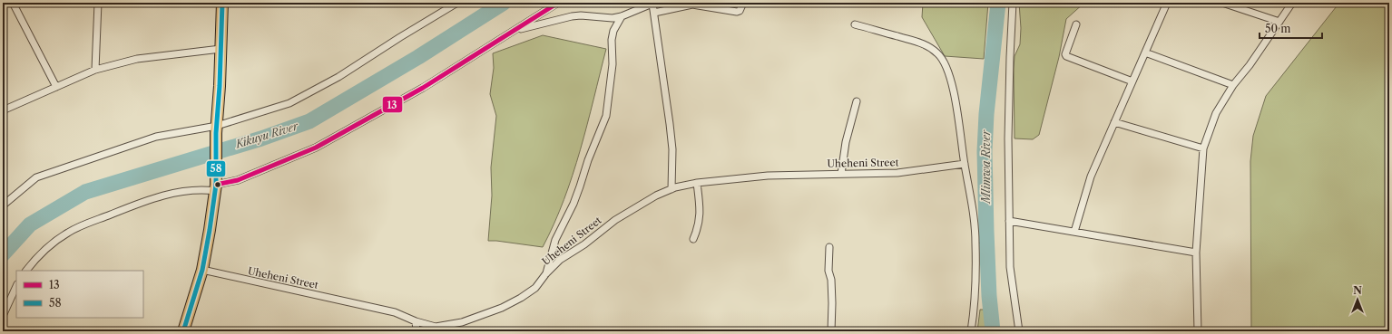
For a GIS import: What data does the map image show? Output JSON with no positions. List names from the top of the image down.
{
  "streets": {
    "street": ["Uheheni Street"]
  },
  "water": ["Kikuyu River", "Mlimwa River"],
  "lines": ["transit line 13", "transit line 58"],
  "legend": ["13", "58"],
  "scale_bar": "50 m",
  "north": "top"
}
